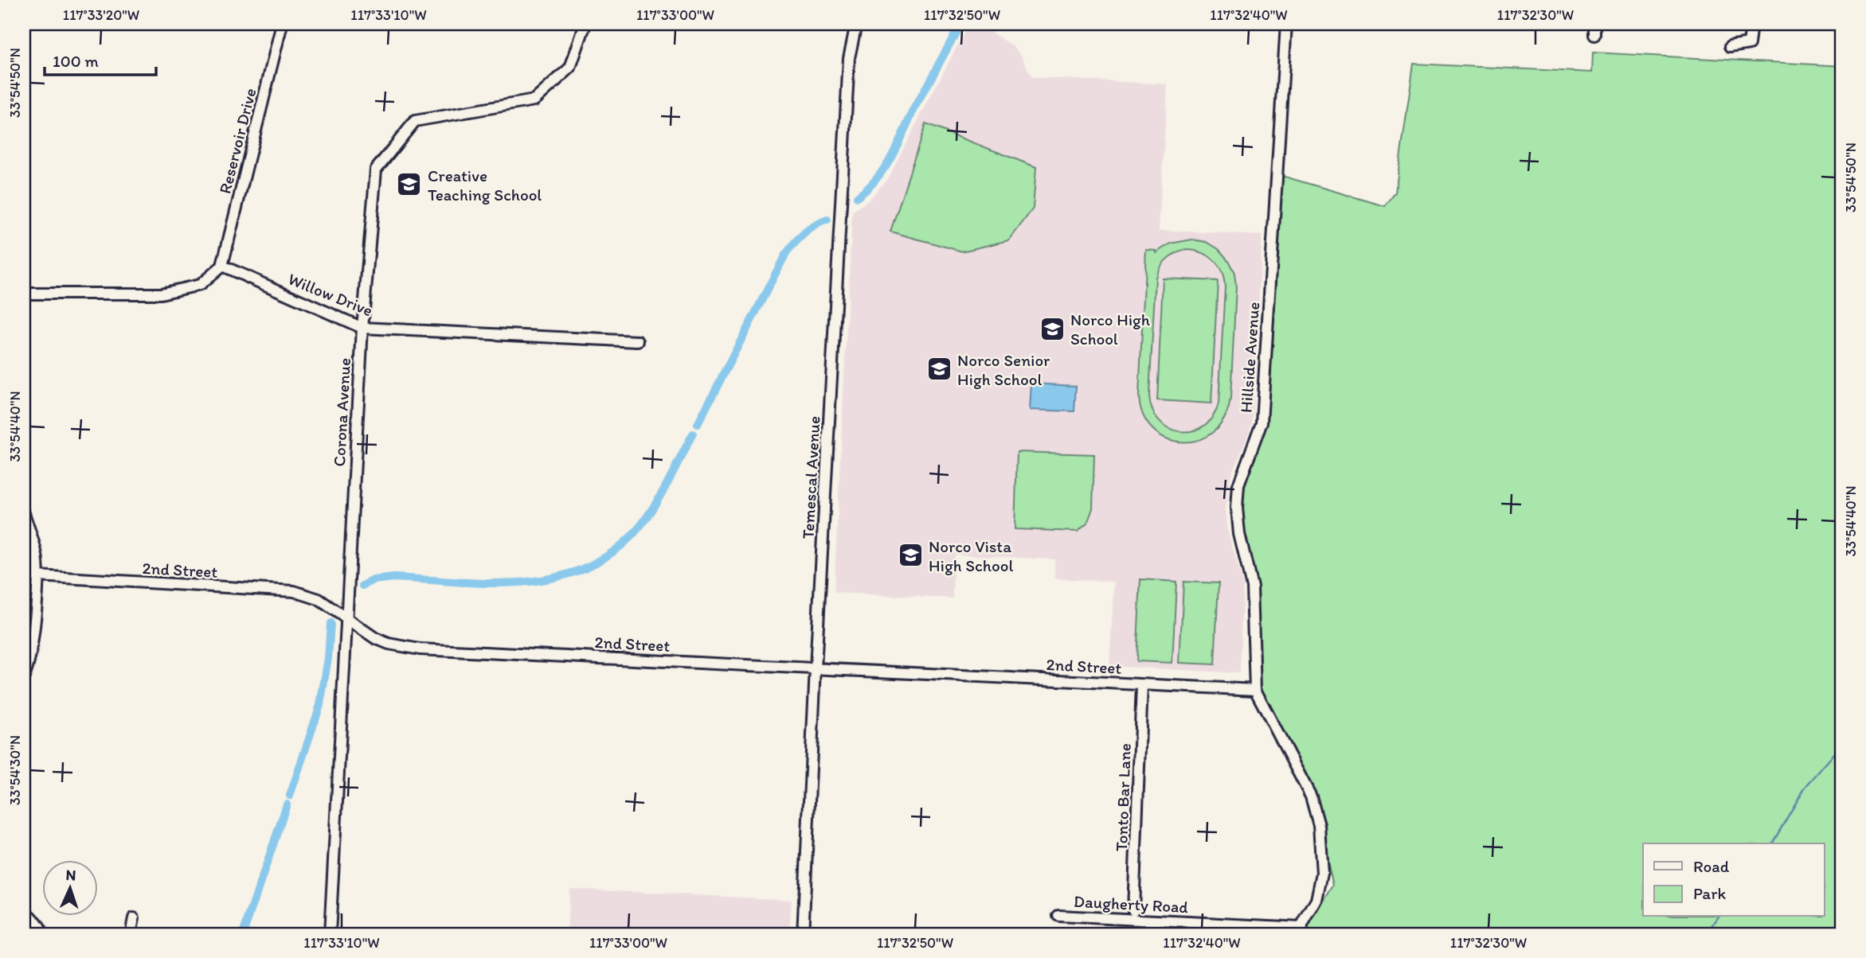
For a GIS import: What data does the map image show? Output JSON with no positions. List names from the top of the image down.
{
  "streets": {
    "street": [
      "Reservoir Drive",
      "Willow Drive",
      "Hillside Avenue",
      "Corona Avenue",
      "Temescal Avenue",
      "2nd Street",
      "Tonto Bar Lane",
      "Daugherty Road"
    ]
  },
  "crossings": [
    ["Reservoir Drive", "Willow Drive"],
    ["Willow Drive", "Corona Avenue"],
    ["Hillside Avenue", "2nd Street"],
    ["Hillside Avenue", "Daugherty Road"],
    ["Corona Avenue", "2nd Street"],
    ["Temescal Avenue", "2nd Street"],
    ["2nd Street", "Tonto Bar Lane"]
  ],
  "places": {
    "school or university": [
      "Creative Teaching School",
      "Norco High School",
      "Norco Senior High School",
      "Norco Vista High School"
    ]
  },
  "legend": ["Road", "Park"],
  "scale_bar": "100 m",
  "north": "top",
  "coordinates": [
    "117°33'20\"W",
    "117°33'10\"W",
    "117°33'00\"W",
    "117°32'50\"W",
    "117°32'40\"W",
    "117°32'30\"W",
    "33°54'50\"N",
    "33°54'40\"N",
    "33°54'30\"N"
  ]
}
